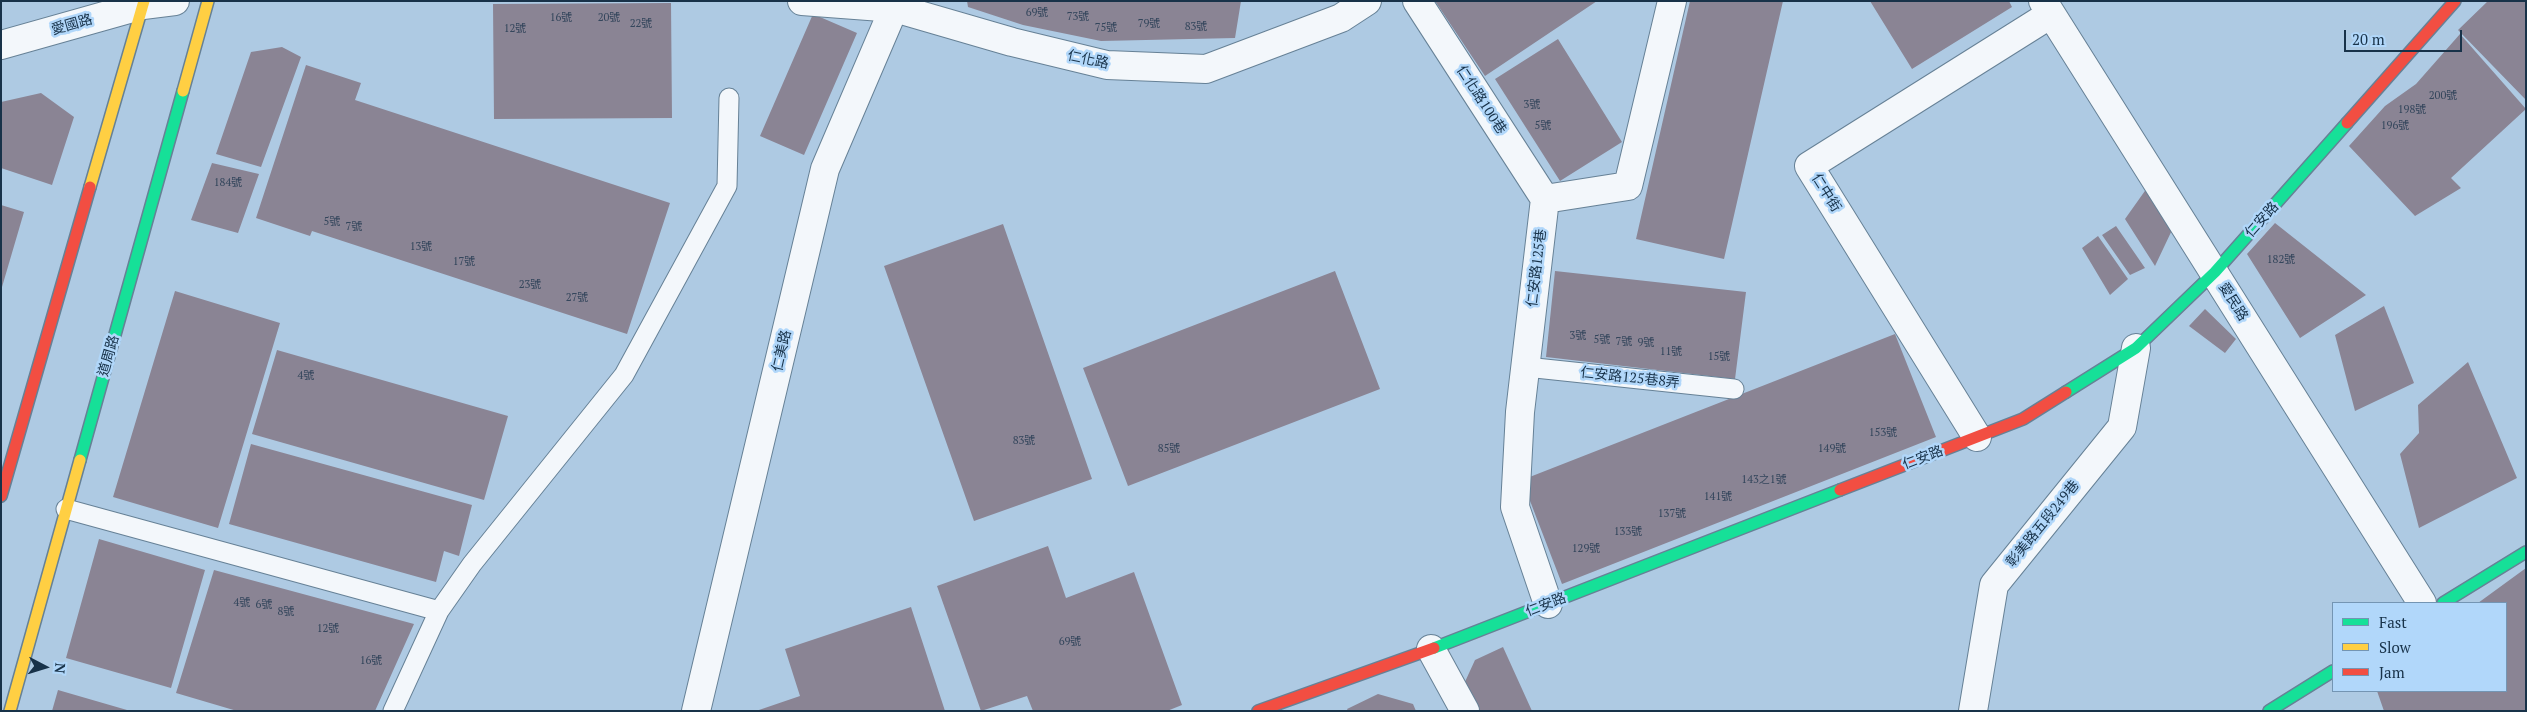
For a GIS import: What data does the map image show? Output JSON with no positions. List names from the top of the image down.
{
  "streets": {
    "street": [
      "愛國路",
      "仁化路",
      "仁化路100巷",
      "仁中街",
      "仁安路",
      "仁安路125巷",
      "愛民路",
      "仁美路",
      "道周路",
      "彰美路五段249巷"
    ],
    "lane": ["仁安路125巷8弄"]
  },
  "crossings": [
    ["仁化路", "仁美路"],
    ["仁化路100巷", "仁安路125巷"],
    ["仁中街", "仁安路"],
    ["仁中街", "愛民路"],
    ["仁安路", "仁安路125巷"],
    ["仁安路", "愛民路"],
    ["仁安路", "彰美路五段249巷"],
    ["仁安路125巷", "仁安路125巷8弄"]
  ],
  "house_numbers": [
    "69號",
    "73號",
    "16號",
    "20號",
    "22號",
    "79號",
    "83號",
    "75號",
    "12號",
    "200號",
    "3號",
    "198號",
    "5號",
    "196號",
    "184號",
    "5號",
    "7號",
    "13號",
    "182號",
    "17號",
    "23號",
    "27號",
    "3號",
    "5號",
    "7號",
    "9號",
    "11號",
    "15號",
    "4號",
    "153號",
    "83號",
    "85號",
    "149號",
    "143之1號",
    "141號",
    "137號",
    "133號",
    "129號",
    "4號",
    "6號",
    "8號",
    "12號",
    "69號",
    "16號"
  ],
  "legend": ["Fast", "Slow", "Jam"],
  "scale_bar": "20 m",
  "north": "right"
}
